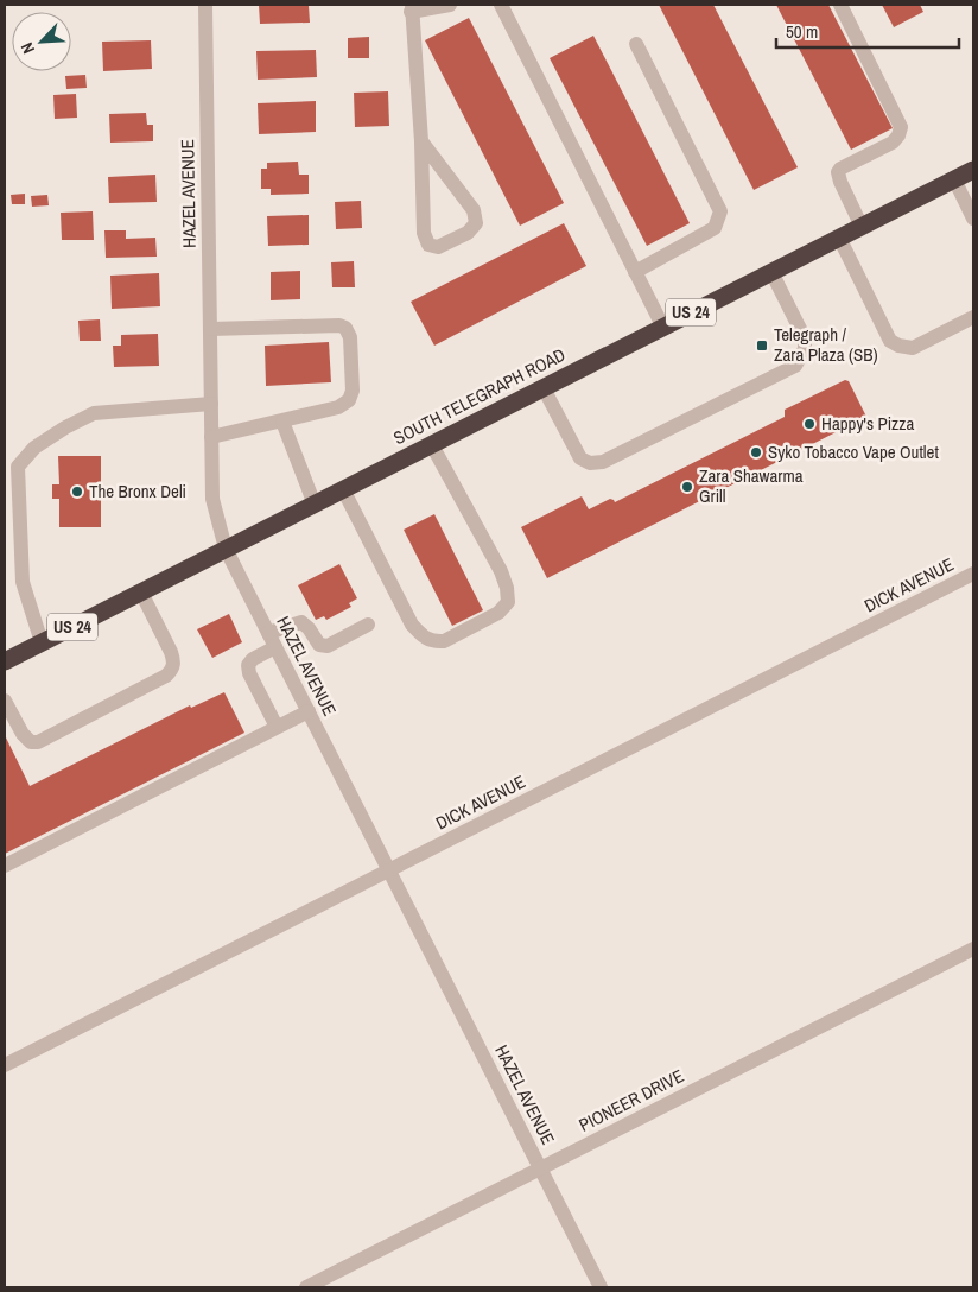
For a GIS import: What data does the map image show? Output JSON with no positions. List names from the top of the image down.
{
  "streets": {
    "highway": ["US 24", "SOUTH TELEGRAPH ROAD"],
    "street": ["HAZEL AVENUE", "DICK AVENUE", "PIONEER DRIVE"]
  },
  "crossings": [
    ["HAZEL AVENUE", "SOUTH TELEGRAPH ROAD"],
    ["HAZEL AVENUE", "DICK AVENUE"],
    ["HAZEL AVENUE", "PIONEER DRIVE"]
  ],
  "places": {
    "transit": ["Telegraph / Zara Plaza (SB)"],
    "other": [
      "Happy's Pizza",
      "Syko Tobacco Vape Outlet",
      "Zara Shawarma Grill",
      "The Bronx Deli"
    ]
  },
  "scale_bar": "50 m",
  "north": "bottom left"
}
